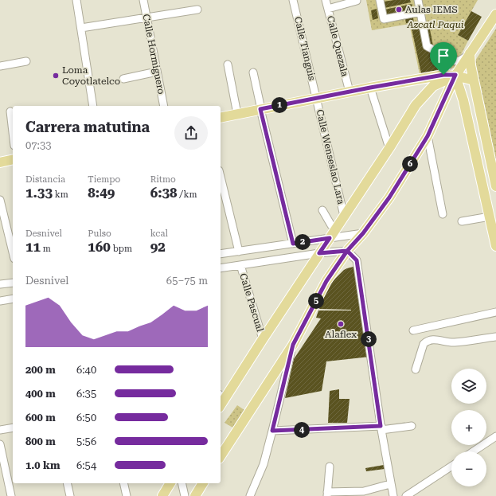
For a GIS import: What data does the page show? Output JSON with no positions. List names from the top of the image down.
{
  "streets": {
    "street": [
      "Calle Quezala",
      "Calle Tianguis",
      "Calle Hormiguero",
      "Calle Wenseslao Lara",
      "Calle Pascual"
    ]
  },
  "crossings": [
    ["Calle Tianguis", "Calle Wenseslao Lara"]
  ],
  "parks": ["Azcatl Paqui"],
  "places": ["Aulas IEMS", "Loma Coyotlatelco", "Alaflex"],
  "page": {
    "pins": [
      "1",
      "6",
      "2",
      "5",
      "3",
      "4"
    ],
    "heading": ["Carrera matutina", "07:33"],
    "stats": [
      ["Distancia", "1.33 km"],
      ["Tiempo", "8:49"],
      ["Ritmo", "6:38 /km"],
      ["Desnivel", "11 m"],
      ["Pulso", "160 bpm"],
      ["kcal", "92"]
    ],
    "chart": ["Desnivel", "65–75 m"],
    "list": [
      {
        "name": "200 m",
        "note": "6:40"
      },
      {
        "name": "400 m",
        "note": "6:35"
      },
      {
        "name": "600 m",
        "note": "6:50"
      },
      {
        "name": "800 m",
        "note": "5:56"
      },
      {
        "name": "1.0 km",
        "note": "6:54"
      }
    ],
    "map_buttons": ["+", "−"]
  }
}
